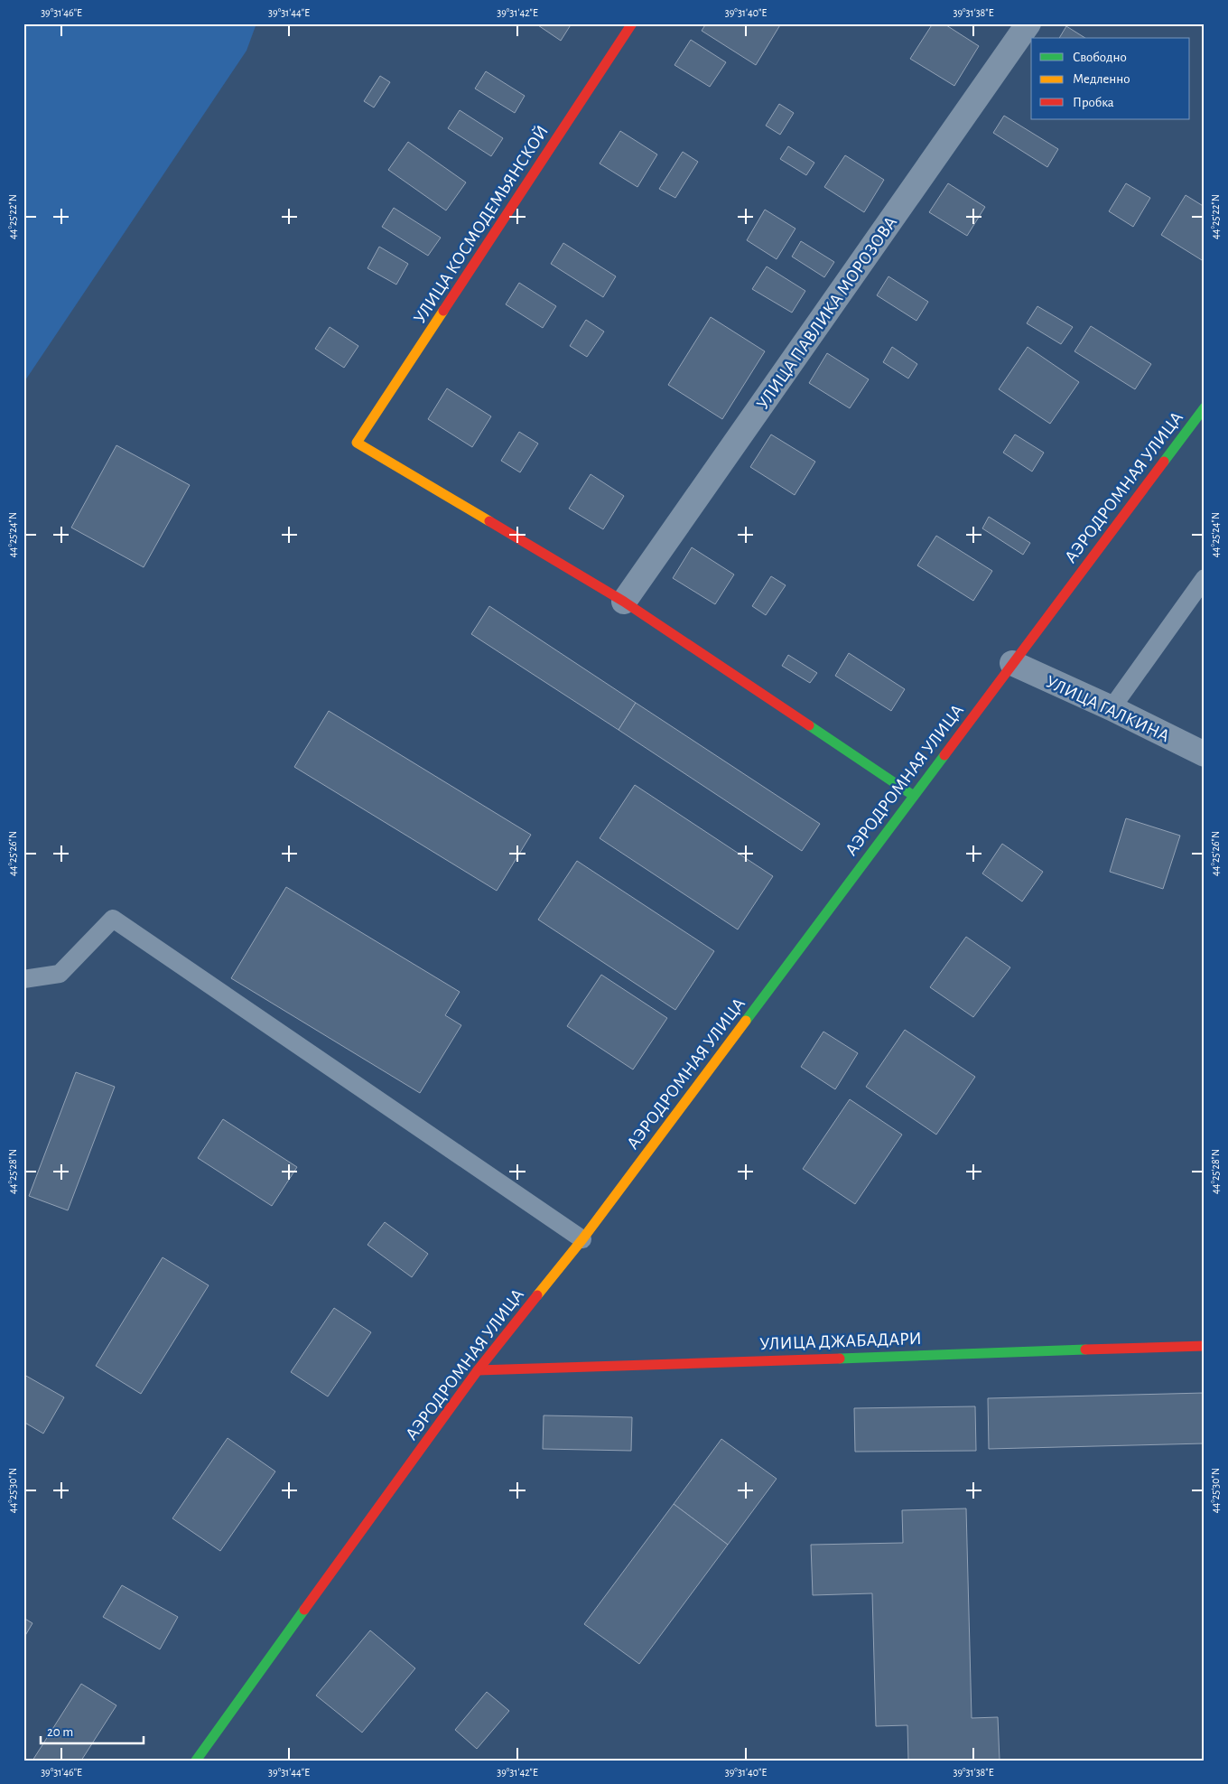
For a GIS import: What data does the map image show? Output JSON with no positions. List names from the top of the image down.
{
  "streets": {
    "street": [
      "УЛИЦА КОСМОДЕМЬЯНСКОЙ",
      "УЛИЦА ПАВЛИКА МОРОЗОВА",
      "АЭРОДРОМНАЯ УЛИЦА",
      "УЛИЦА ГАЛКИНА",
      "УЛИЦА ДЖАБАДАРИ"
    ]
  },
  "crossings": [
    ["УЛИЦА КОСМОДЕМЬЯНСКОЙ", "УЛИЦА ПАВЛИКА МОРОЗОВА"],
    ["АЭРОДРОМНАЯ УЛИЦА", "УЛИЦА ГАЛКИНА"],
    ["АЭРОДРОМНАЯ УЛИЦА", "УЛИЦА ДЖАБАДАРИ"]
  ],
  "legend": ["Свободно", "Медленно", "Пробка"],
  "scale_bar": "20 m",
  "coordinates": [
    "39°31'46\"E",
    "39°31'44\"E",
    "39°31'42\"E",
    "39°31'40\"E",
    "39°31'38\"E",
    "44°25'22\"N",
    "44°25'24\"N",
    "44°25'26\"N",
    "44°25'28\"N",
    "44°25'30\"N"
  ]
}
